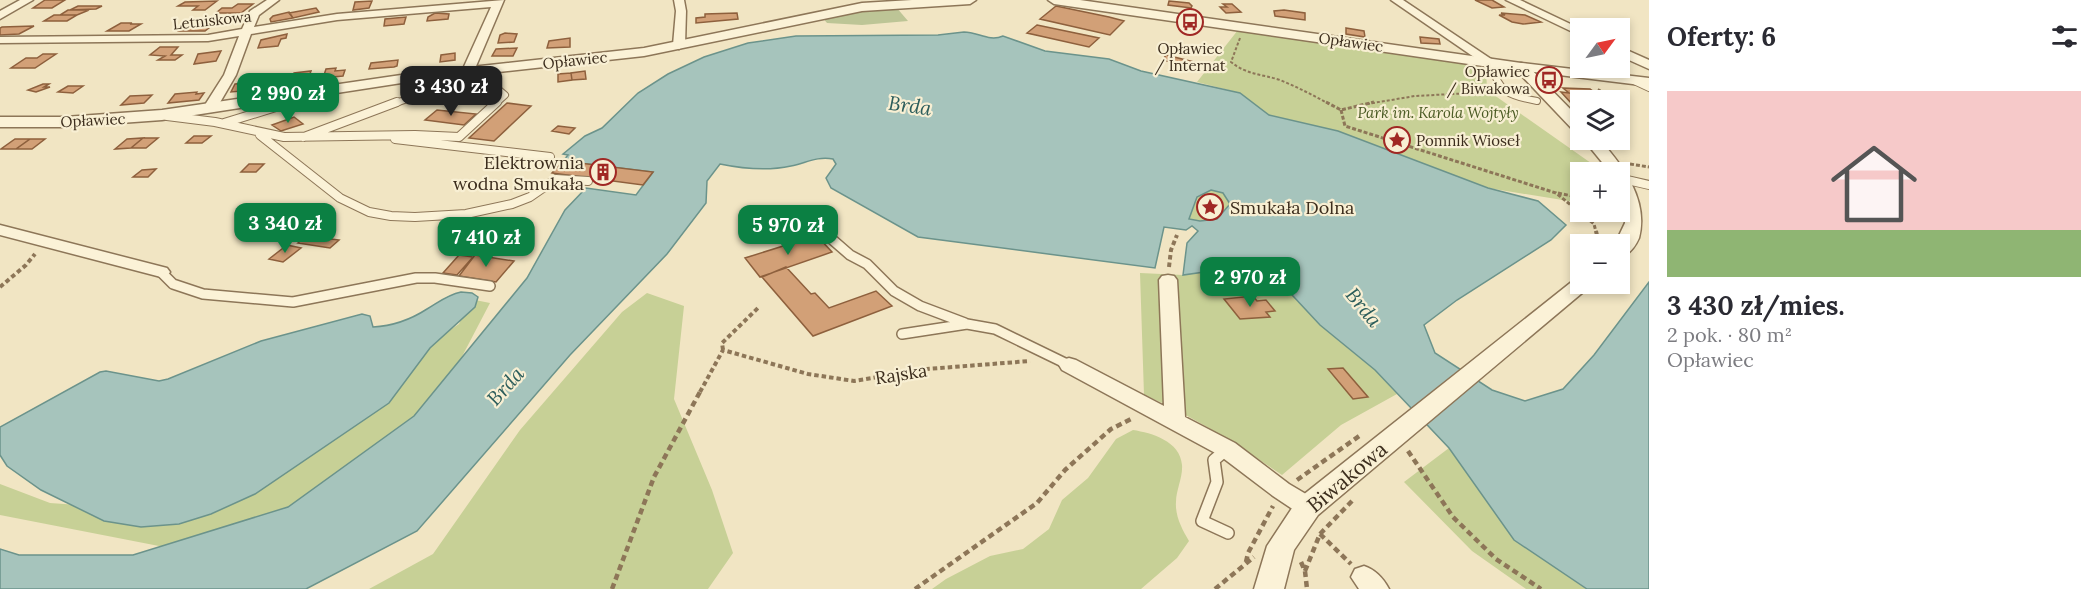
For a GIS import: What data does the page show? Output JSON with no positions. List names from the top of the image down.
{
  "streets": {
    "street": ["Letniskowa", "Opławiec", "Biwakowa"],
    "path": ["Rajska"]
  },
  "water": ["Brda"],
  "parks": ["Park im. Karola Wojtyły"],
  "places": {
    "bus stop": ["Opławiec / Internat", "Opławiec / Biwakowa"],
    "place": ["Pomnik Wioseł", "Smukała Dolna"],
    "building": ["Elektrownia wodna Smukała"]
  },
  "north": "top right",
  "page": {
    "heading": "Oferty: 6",
    "map_buttons": ["+", "−"],
    "price": [
      "3 430 zł",
      "2 990 zł",
      "3 340 zł",
      "5 970 zł",
      "7 410 zł",
      "2 970 zł"
    ],
    "list": [
      {
        "name": "3 430 zł/mies.",
        "note": "2 pok. · 80 m² · Opławiec"
      }
    ]
  }
}
